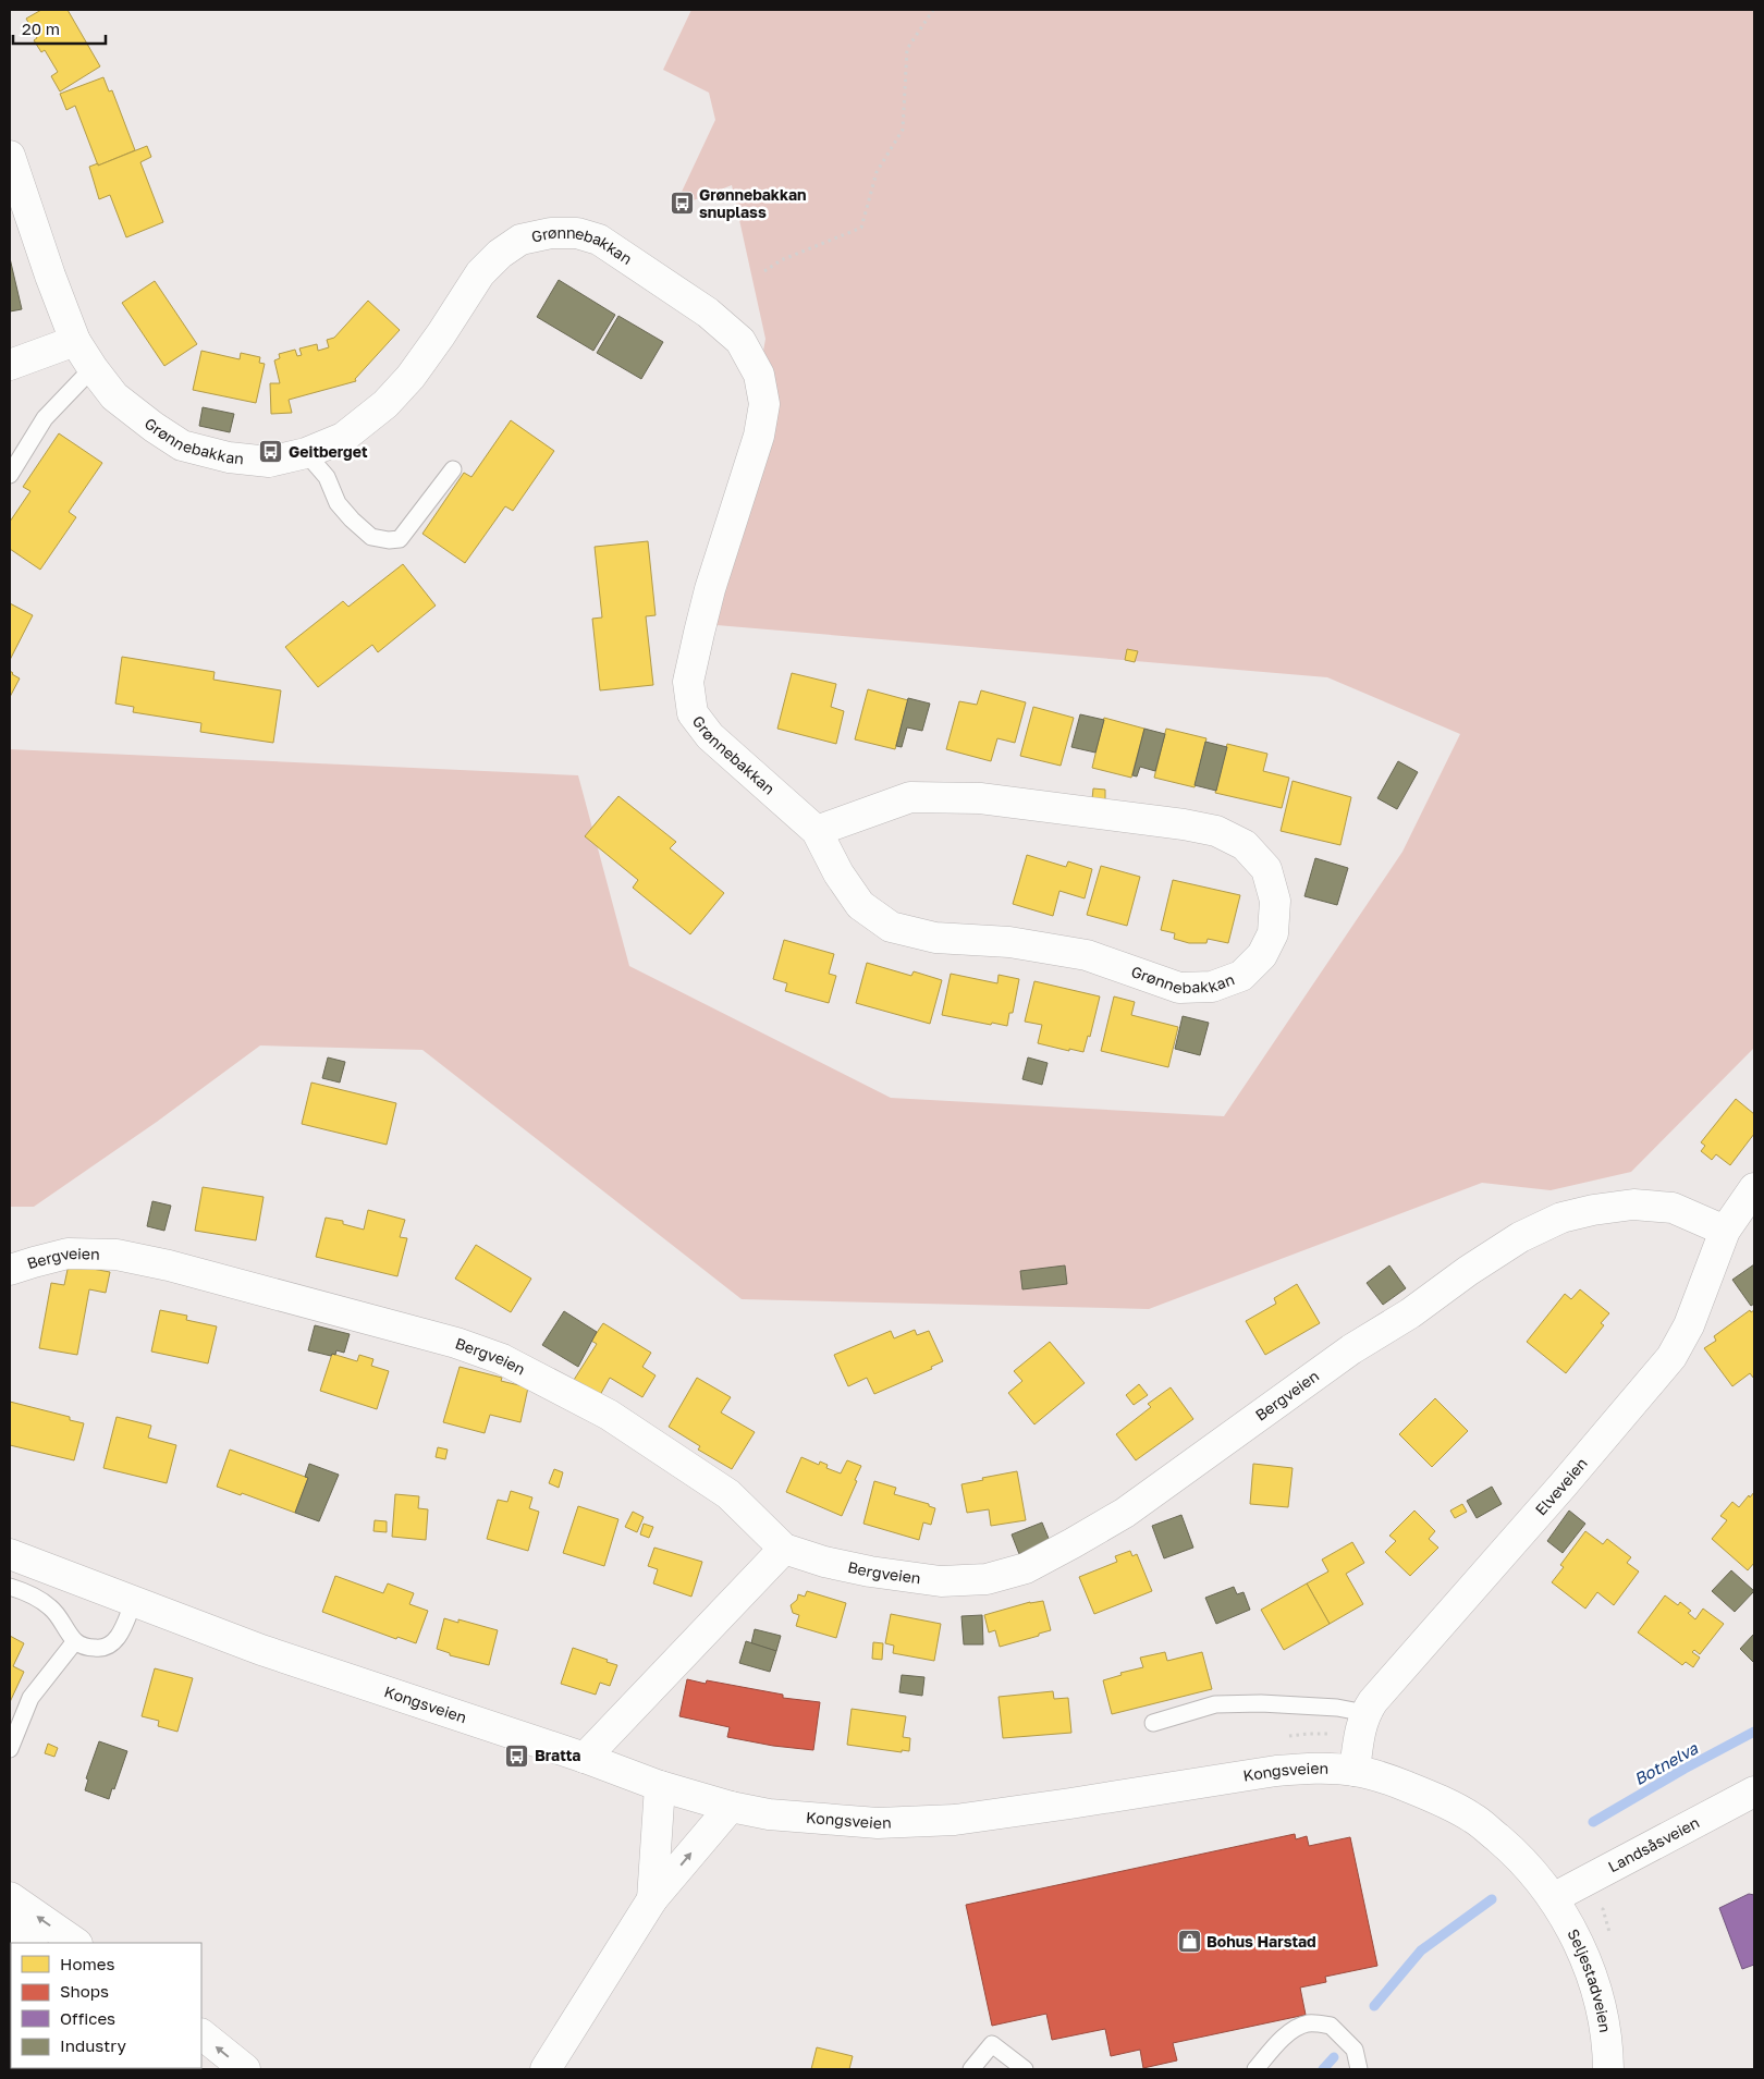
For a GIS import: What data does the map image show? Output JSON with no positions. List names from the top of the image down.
{
  "streets": {
    "main road": [
      "Grønnebakkan",
      "Bergveien",
      "Elveveien",
      "Kongsveien",
      "Landsåsveien",
      "Seljestadveien"
    ]
  },
  "crossings": [
    ["Bergveien", "Elveveien"],
    ["Elveveien", "Kongsveien"],
    ["Kongsveien", "Landsåsveien"],
    ["Kongsveien", "Seljestadveien"],
    ["Landsåsveien", "Seljestadveien"]
  ],
  "water": ["Botnelva"],
  "places": {
    "bus stop": ["Grønnebakkan snuplass", "Geitberget", "Bratta"],
    "shop": ["Bohus Harstad"]
  },
  "legend": [
    "Homes",
    "Shops",
    "Offices",
    "Industry"
  ],
  "scale_bar": "20 m"
}
